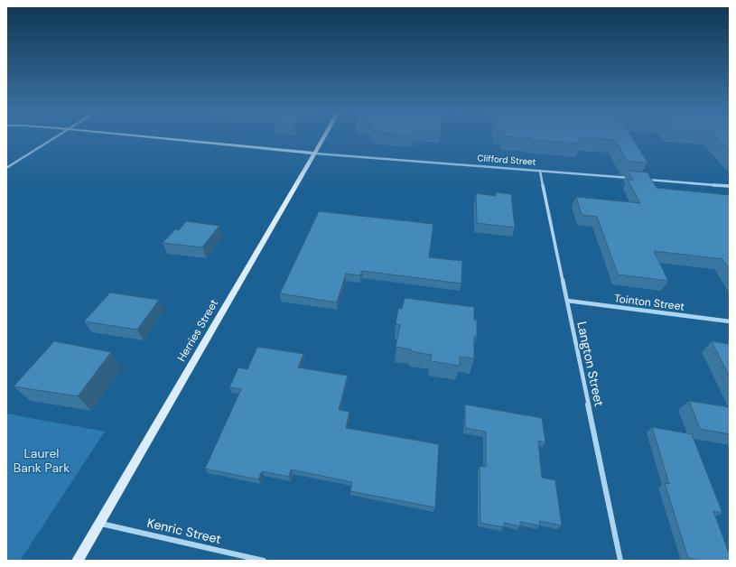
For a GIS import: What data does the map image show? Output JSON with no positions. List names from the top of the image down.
{
  "streets": {
    "main road": ["Clifford Street", "Herries Street"],
    "street": ["Tointon Street", "Langton Street", "Kenric Street"]
  },
  "crossings": [
    ["Clifford Street", "Herries Street"],
    ["Clifford Street", "Langton Street"],
    ["Tointon Street", "Langton Street"],
    ["Herries Street", "Kenric Street"]
  ],
  "parks": ["Laurel Bank Park"]
}
